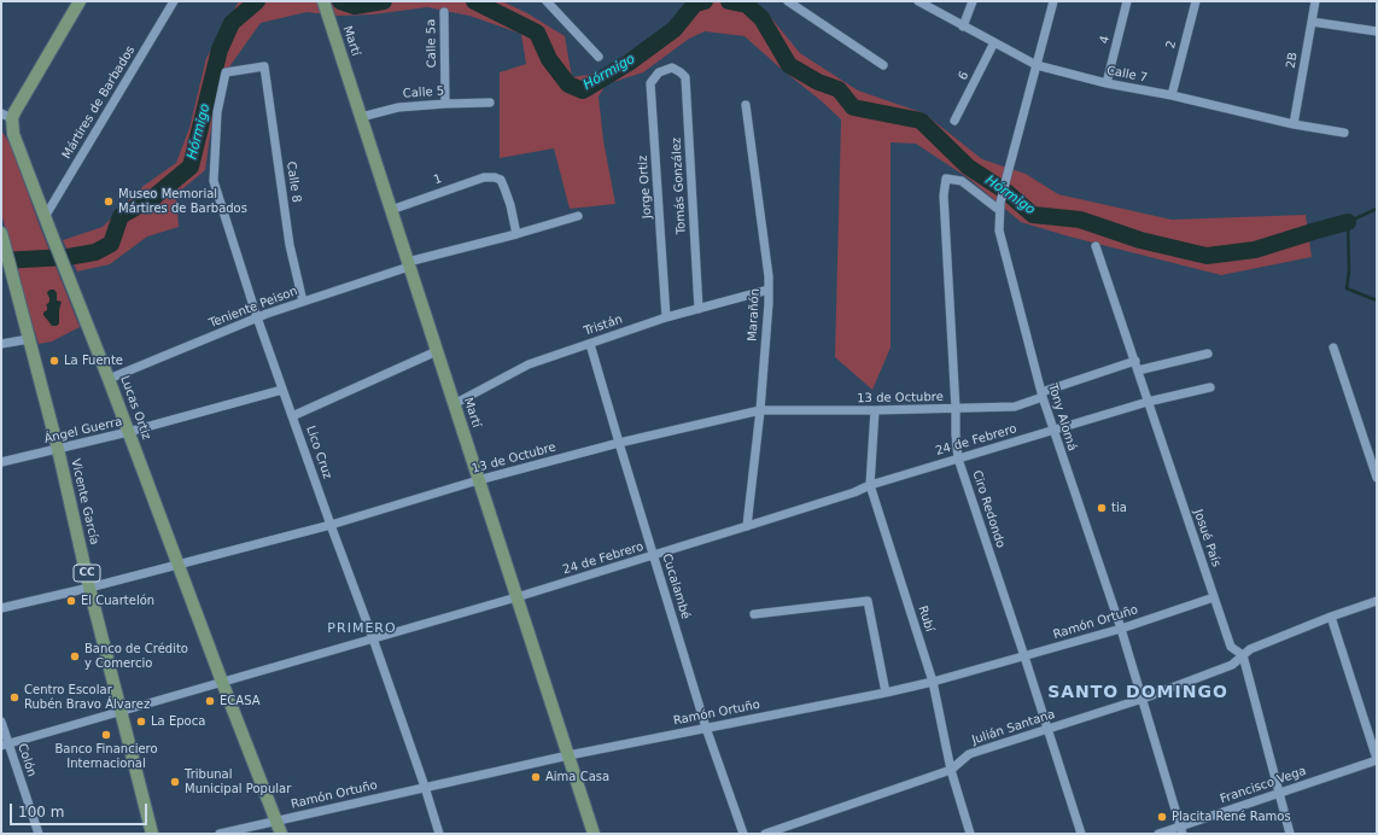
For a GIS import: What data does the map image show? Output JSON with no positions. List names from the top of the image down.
{
  "streets": {
    "main road": [
      "Martí",
      "Lucas Ortiz",
      "Vicente García",
      "CC"
    ],
    "street": [
      "4",
      "Calle 5a",
      "2",
      "2B",
      "Calle 7",
      "6",
      "Calle 5",
      "Mártires de Barbados",
      "1",
      "Calle 8",
      "Tomás González",
      "Jorge Ortiz",
      "Teniente Peison",
      "Marañón",
      "Tristán",
      "13 de Octubre",
      "Tony Alomá",
      "Ángel Guerra",
      "24 de Febrero",
      "Lico Cruz",
      "Ciro Redondo",
      "Josué País",
      "Cucalambé",
      "Rubí",
      "Ramón Ortuño",
      "Julián Santana",
      "Colón",
      "Francisco Vega"
    ]
  },
  "crossings": [
    ["4", "Calle 7"],
    ["Martí", "Calle 5"],
    ["Martí", "1"],
    ["Martí", "Teniente Peison"],
    ["Martí", "Tristán"],
    ["Martí", "13 de Octubre"],
    ["Martí", "24 de Febrero"],
    ["Martí", "Ramón Ortuño"],
    ["Calle 5a", "Calle 5"],
    ["2", "Calle 7"],
    ["2B", "Calle 7"],
    ["Calle 7", "6"],
    ["Calle 7", "Tony Alomá"],
    ["Mártires de Barbados", "Lucas Ortiz"],
    ["1", "Teniente Peison"],
    ["Calle 8", "Teniente Peison"],
    ["Calle 8", "Lico Cruz"],
    ["Tomás González", "Jorge Ortiz"],
    ["Tomás González", "Tristán"],
    ["Jorge Ortiz", "Tristán"],
    ["Teniente Peison", "Lucas Ortiz"],
    ["Teniente Peison", "Lico Cruz"],
    ["Marañón", "Tristán"],
    ["Marañón", "13 de Octubre"],
    ["Marañón", "24 de Febrero"],
    ["Tristán", "Cucalambé"],
    ["13 de Octubre", "Lucas Ortiz"],
    ["13 de Octubre", "Tony Alomá"],
    ["13 de Octubre", "Lico Cruz"],
    ["13 de Octubre", "Vicente García"],
    ["13 de Octubre", "Ciro Redondo"],
    ["13 de Octubre", "Josué País"],
    ["13 de Octubre", "Cucalambé"],
    ["13 de Octubre", "Rubí"],
    ["Lucas Ortiz", "Ángel Guerra"],
    ["Lucas Ortiz", "24 de Febrero"],
    ["Lucas Ortiz", "Ramón Ortuño"],
    ["Tony Alomá", "24 de Febrero"],
    ["Tony Alomá", "Ciro Redondo"],
    ["Tony Alomá", "Ramón Ortuño"],
    ["Tony Alomá", "Julián Santana"],
    ["Tony Alomá", "Francisco Vega"],
    ["Ángel Guerra", "Lico Cruz"],
    ["Ángel Guerra", "Vicente García"],
    ["24 de Febrero", "Lico Cruz"],
    ["24 de Febrero", "Vicente García"],
    ["24 de Febrero", "Ciro Redondo"],
    ["24 de Febrero", "Josué País"],
    ["24 de Febrero", "Cucalambé"],
    ["24 de Febrero", "Rubí"],
    ["24 de Febrero", "Colón"],
    ["Lico Cruz", "Ramón Ortuño"],
    ["Ciro Redondo", "Ramón Ortuño"],
    ["Ciro Redondo", "Julián Santana"],
    ["Josué País", "Ramón Ortuño"],
    ["Josué País", "Julián Santana"],
    ["Josué País", "Francisco Vega"],
    ["Cucalambé", "Ramón Ortuño"],
    ["Rubí", "Ramón Ortuño"],
    ["Rubí", "Julián Santana"]
  ],
  "districts": ["PRIMERO", "SANTO DOMINGO"],
  "water": ["Hórmigo"],
  "places": [
    "Museo Memorial Mártires de Barbados",
    "La Fuente",
    "tia",
    "El Cuartelón",
    "Banco de Crédito y Comercio",
    "Centro Escolar Rubén Bravo Álvarez",
    "ECASA",
    "La Epoca",
    "Banco Financiero Internacional",
    "Aima Casa",
    "Tribunal Municipal Popular",
    "Placita René Ramos"
  ],
  "scale_bar": "100 m"
}
